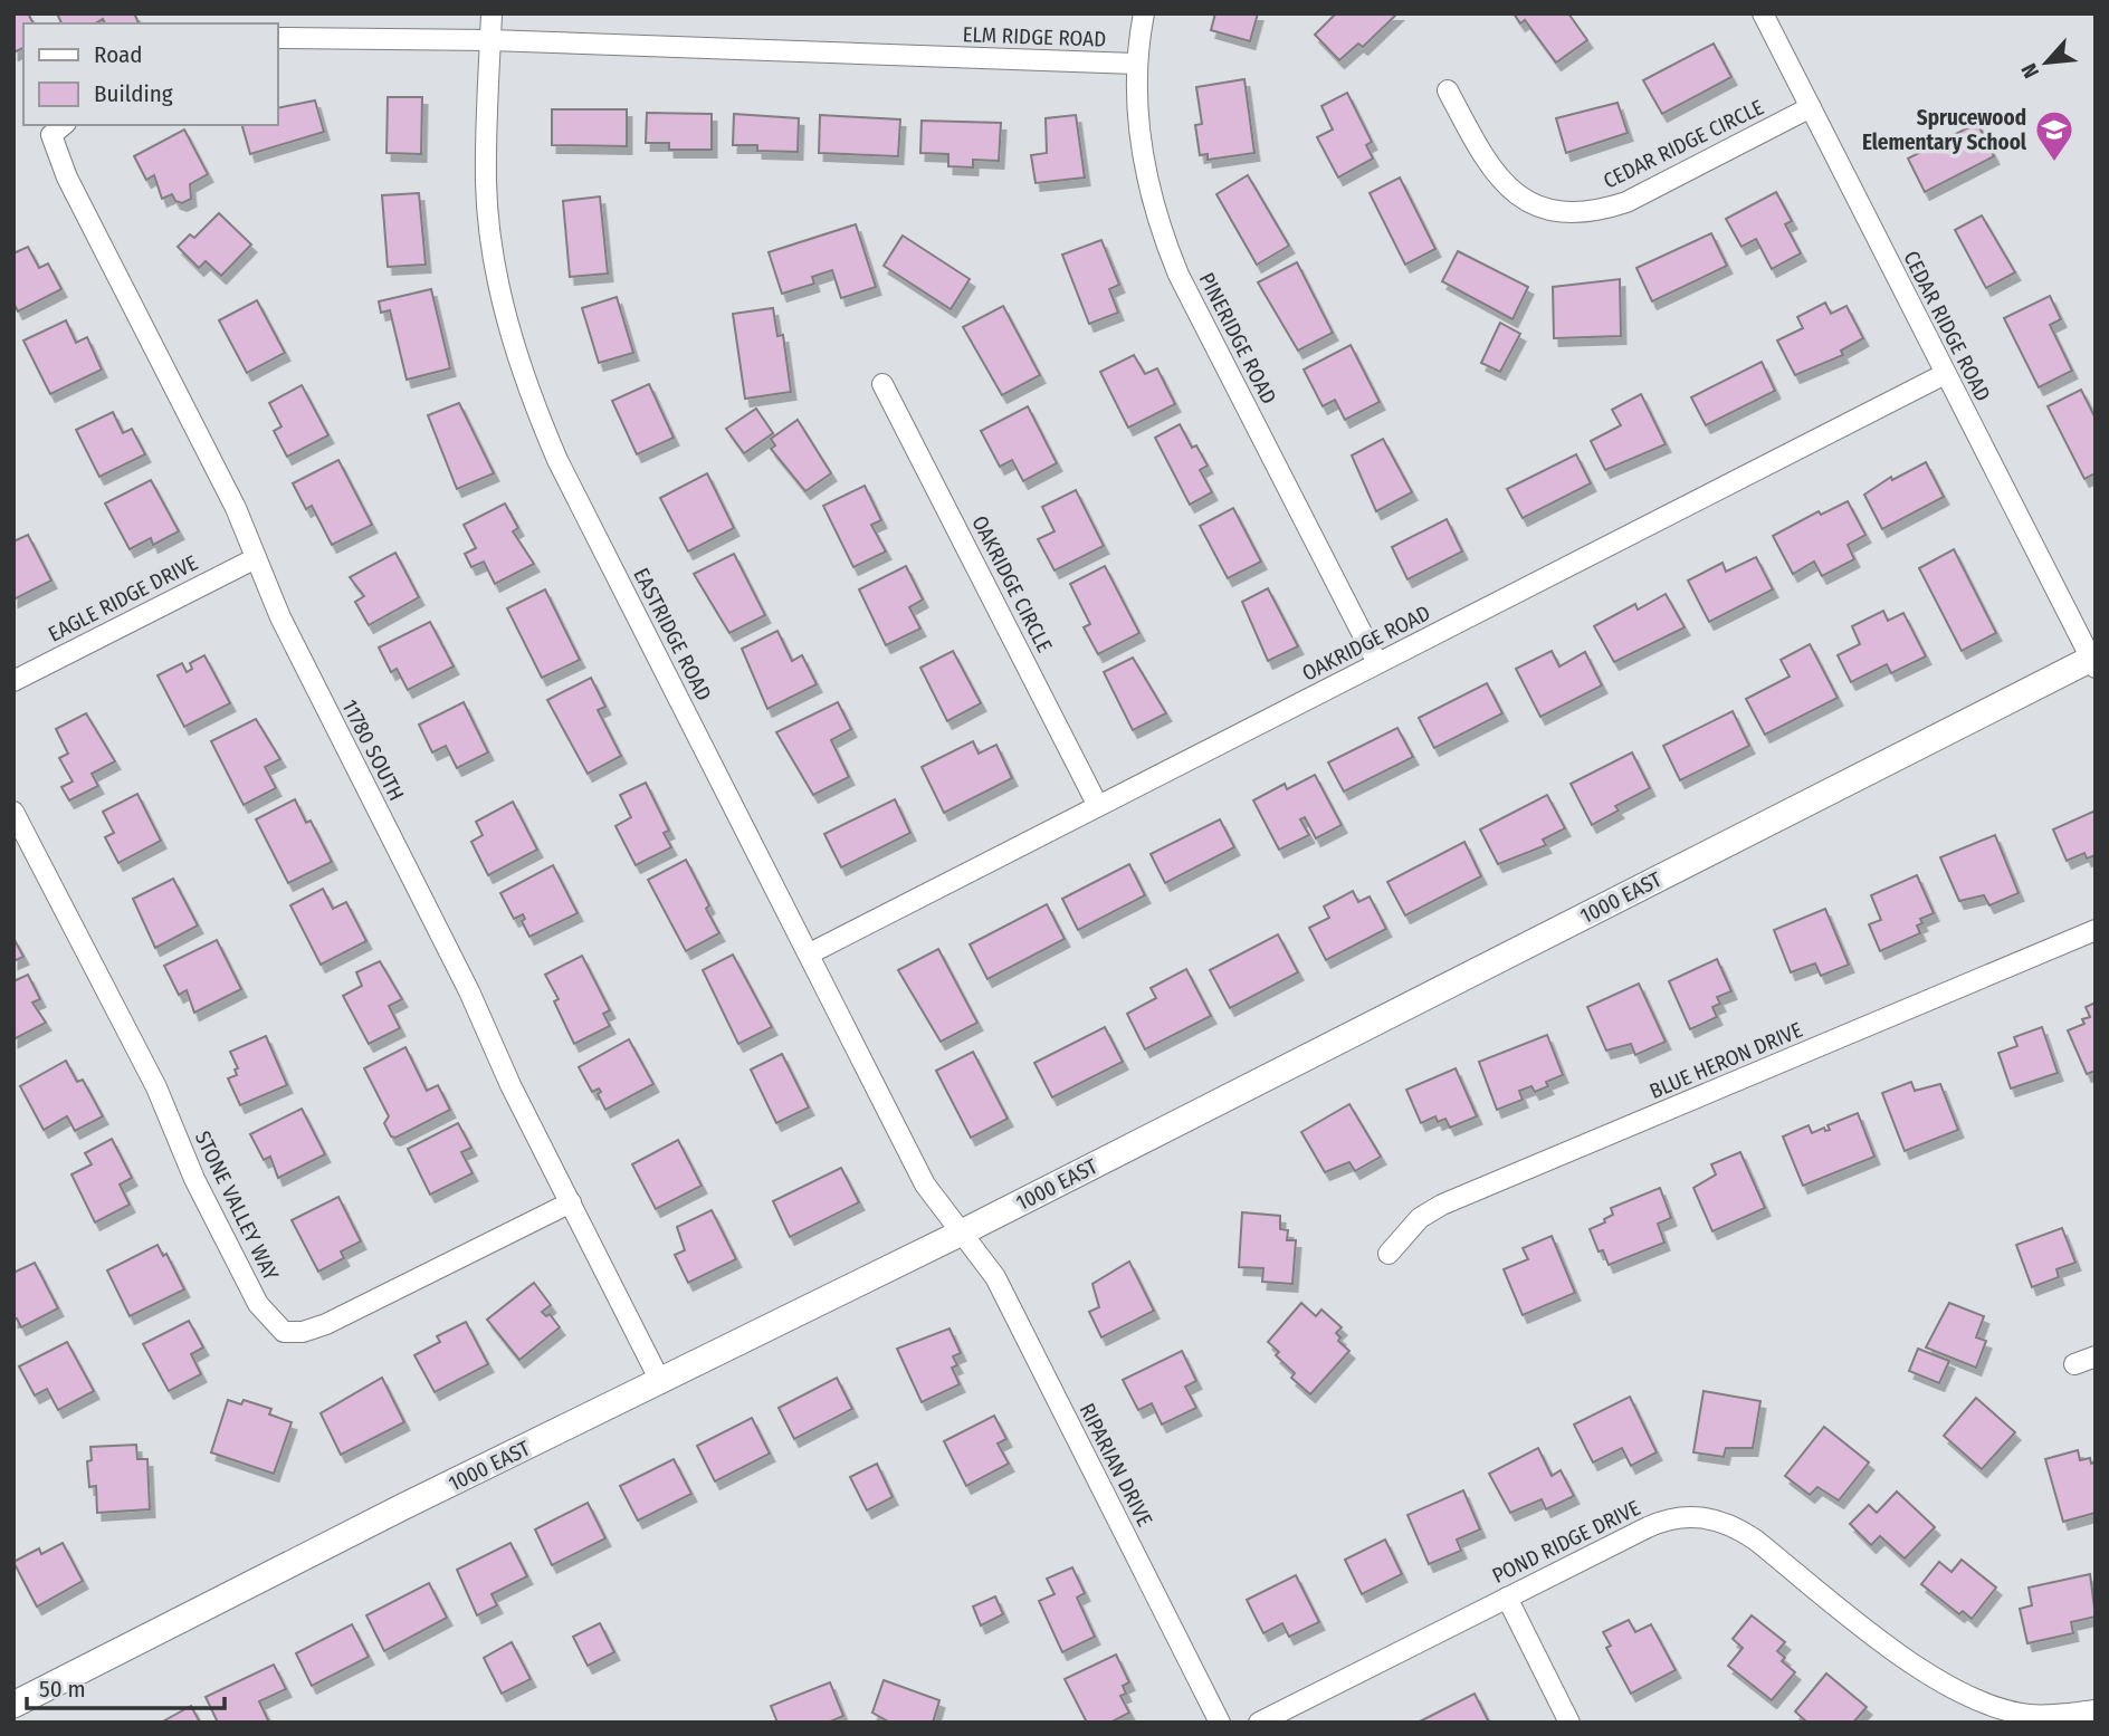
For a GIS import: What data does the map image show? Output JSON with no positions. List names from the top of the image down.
{
  "streets": {
    "street": [
      "ELM RIDGE ROAD",
      "CEDAR RIDGE CIRCLE",
      "CEDAR RIDGE ROAD",
      "PINERIDGE ROAD",
      "OAKRIDGE CIRCLE",
      "EAGLE RIDGE DRIVE",
      "EASTRIDGE ROAD",
      "OAKRIDGE ROAD",
      "11780 SOUTH",
      "1000 EAST",
      "BLUE HERON DRIVE",
      "STONE VALLEY WAY",
      "RIPARIAN DRIVE",
      "POND RIDGE DRIVE"
    ]
  },
  "crossings": [
    ["ELM RIDGE ROAD", "PINERIDGE ROAD"],
    ["ELM RIDGE ROAD", "EASTRIDGE ROAD"],
    ["CEDAR RIDGE CIRCLE", "CEDAR RIDGE ROAD"],
    ["CEDAR RIDGE ROAD", "OAKRIDGE ROAD"],
    ["CEDAR RIDGE ROAD", "1000 EAST"],
    ["PINERIDGE ROAD", "OAKRIDGE ROAD"],
    ["OAKRIDGE CIRCLE", "OAKRIDGE ROAD"],
    ["EAGLE RIDGE DRIVE", "11780 SOUTH"],
    ["EASTRIDGE ROAD", "OAKRIDGE ROAD"],
    ["EASTRIDGE ROAD", "1000 EAST"],
    ["EASTRIDGE ROAD", "RIPARIAN DRIVE"],
    ["11780 SOUTH", "1000 EAST"],
    ["11780 SOUTH", "STONE VALLEY WAY"],
    ["1000 EAST", "RIPARIAN DRIVE"]
  ],
  "places": {
    "school or university": ["Sprucewood Elementary School"]
  },
  "legend": ["Road", "Building"],
  "scale_bar": "50 m",
  "north": "bottom left"
}
